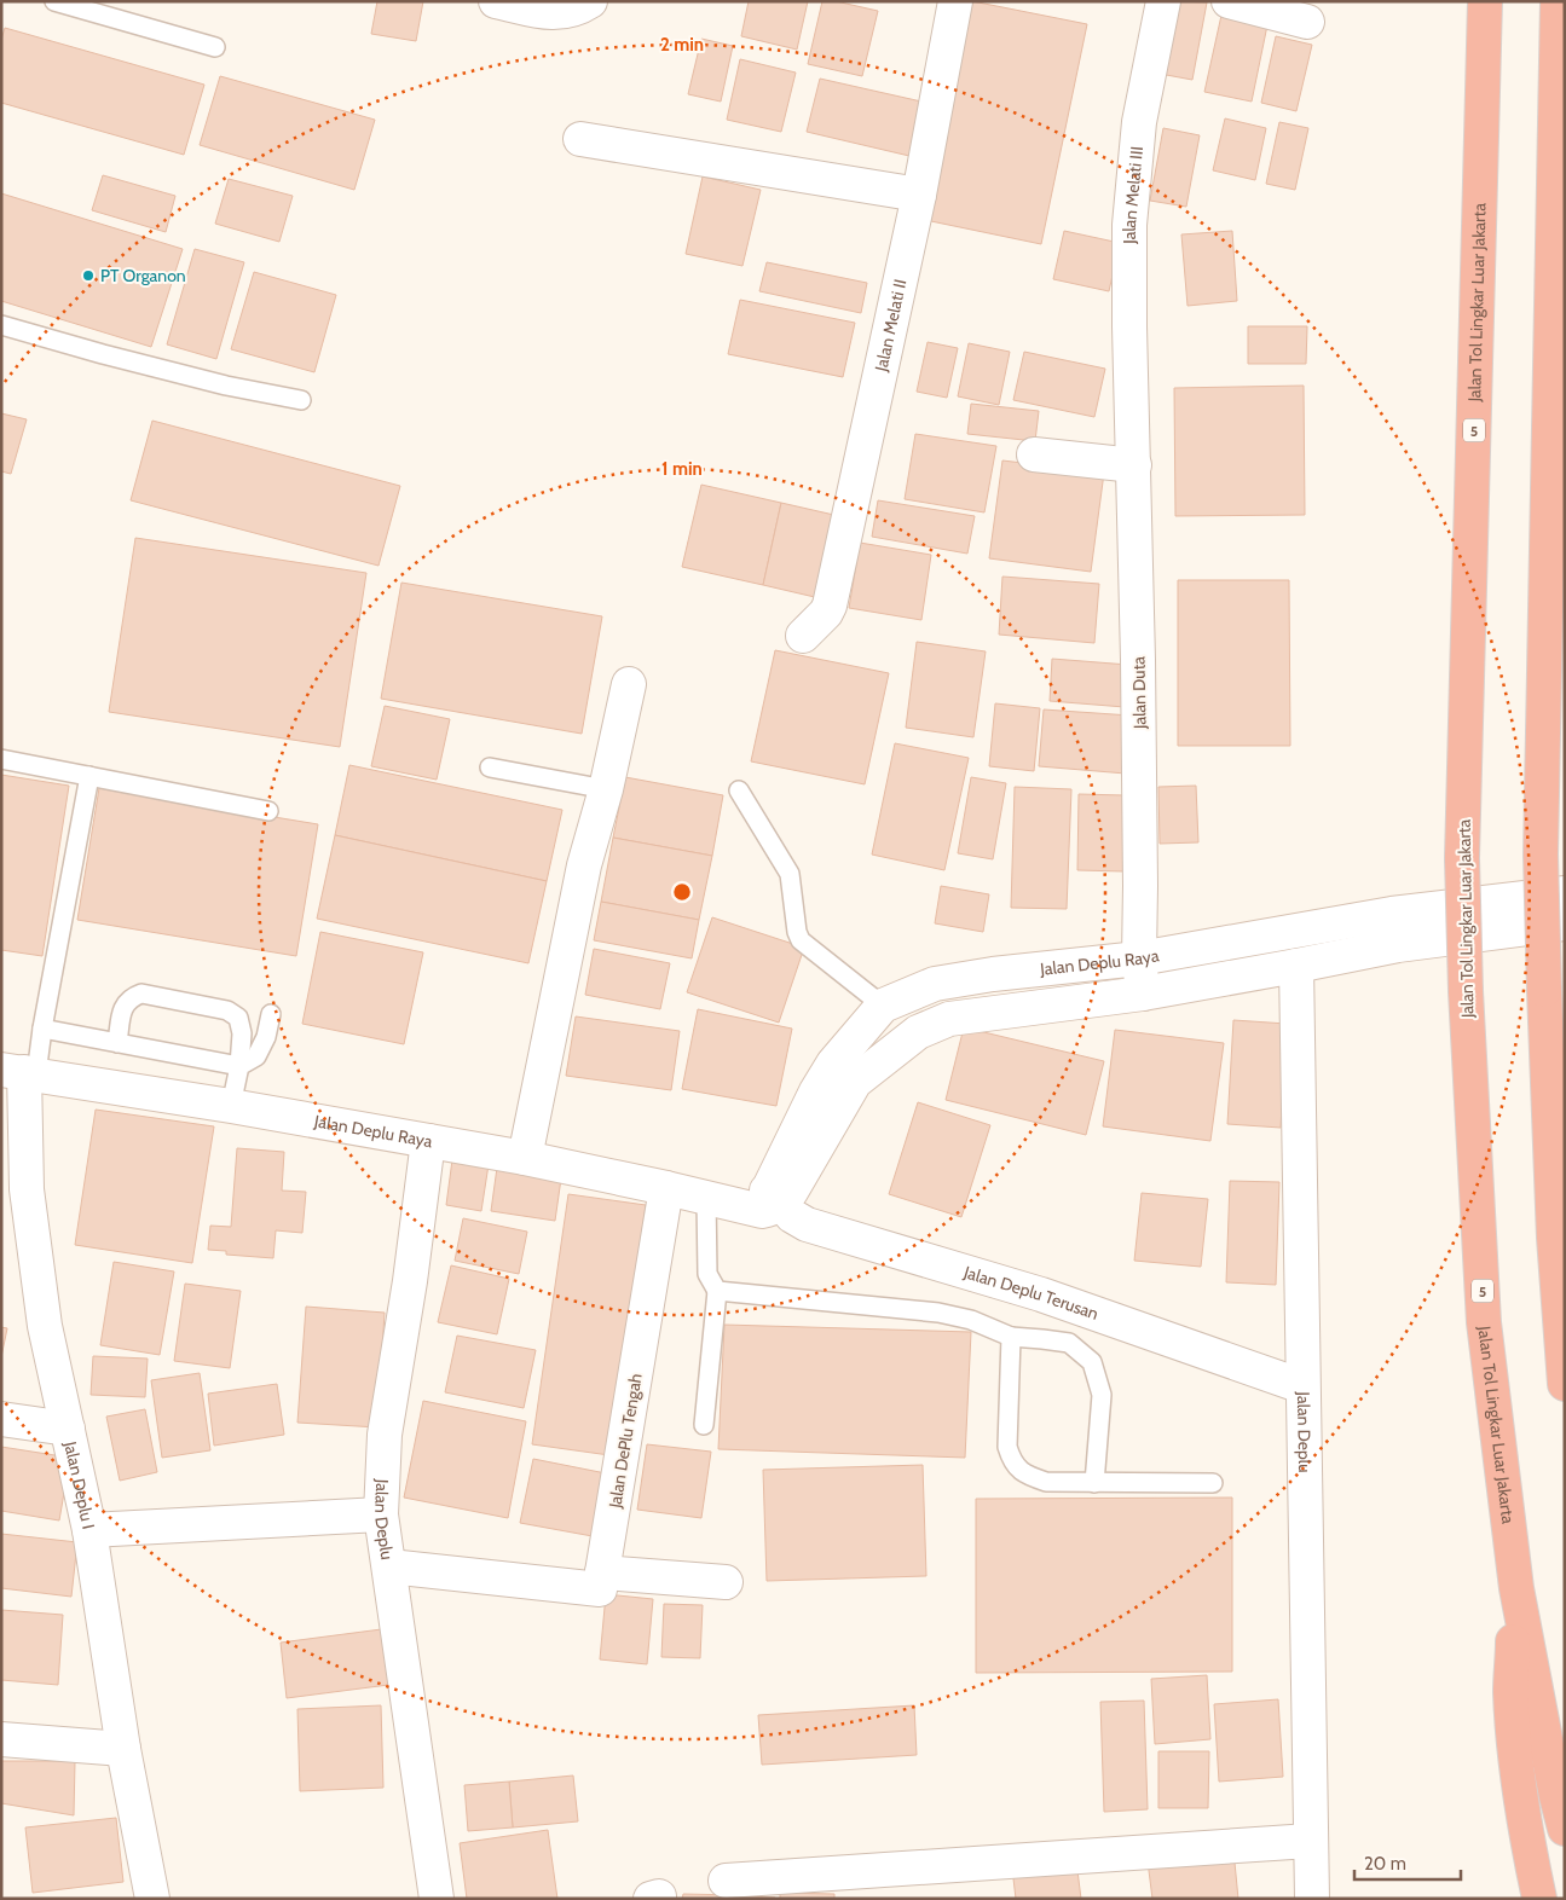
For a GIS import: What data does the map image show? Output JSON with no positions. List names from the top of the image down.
{
  "streets": {
    "highway": ["Jalan Tol Lingkar Luar Jakarta", "5"],
    "street": [
      "Jalan Melati III",
      "Jalan Melati II",
      "Jalan Duta",
      "Jalan Deplu Raya",
      "Jalan Deplu Terusan",
      "Jalan Deplu",
      "Jalan DePlu Tengah",
      "Jalan Deplu I"
    ]
  },
  "crossings": [
    ["Jalan Melati III", "Jalan Duta"],
    ["Jalan Duta", "Jalan Deplu Raya"],
    ["Jalan Deplu Raya", "Jalan Deplu Terusan"],
    ["Jalan Deplu Raya", "Jalan Deplu"],
    ["Jalan Deplu Raya", "Jalan DePlu Tengah"],
    ["Jalan Deplu Raya", "Jalan Deplu I"],
    ["Jalan Deplu Terusan", "Jalan Deplu"]
  ],
  "places": ["PT Organon"],
  "scale_bar": "20 m",
  "rings": ["2 min", "1 min"]
}
